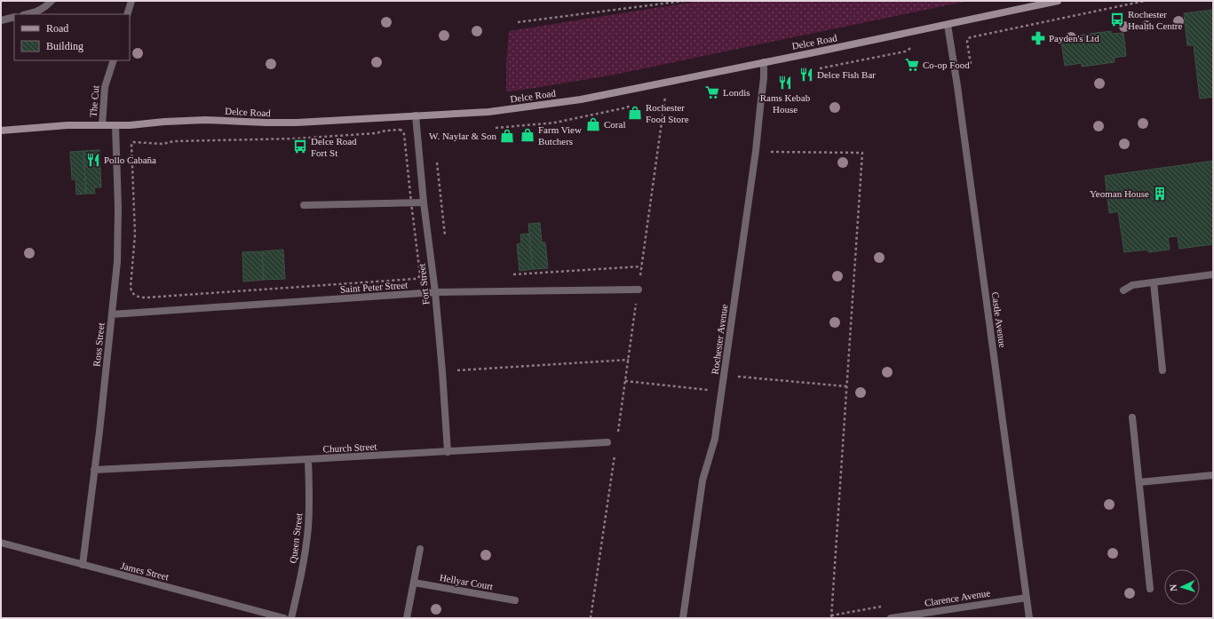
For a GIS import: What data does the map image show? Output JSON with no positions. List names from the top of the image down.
{
  "streets": {
    "street": [
      "Delce Road",
      "The Cut",
      "Fort Street",
      "Saint Peter Street",
      "Castle Avenue",
      "Rochester Avenue",
      "Ross Street",
      "Church Street",
      "Queen Street",
      "James Street",
      "Hellyar Court",
      "Clarence Avenue"
    ]
  },
  "crossings": [
    ["Delce Road", "The Cut"],
    ["Delce Road", "Fort Street"],
    ["Delce Road", "Castle Avenue"],
    ["Delce Road", "Rochester Avenue"],
    ["Delce Road", "Ross Street"],
    ["Fort Street", "Saint Peter Street"],
    ["Fort Street", "Church Street"],
    ["Saint Peter Street", "Ross Street"],
    ["Castle Avenue", "Clarence Avenue"],
    ["Ross Street", "Church Street"],
    ["Ross Street", "James Street"],
    ["Church Street", "Queen Street"]
  ],
  "places": {
    "bus stop": ["Rochester Health Centre", "Delce Road Fort St"],
    "pharmacy": ["Payden's Ltd"],
    "supermarket": ["Co-op Food", "Londis"],
    "restaurant": ["Delce Fish Bar", "Rams Kebab House", "Pollo Cabaña"],
    "shop": [
      "Rochester Food Store",
      "Coral",
      "Farm View Butchers",
      "W. Naylar & Son"
    ],
    "building": ["Yeoman House"]
  },
  "legend": ["Road", "Building"],
  "north": "left"
}
